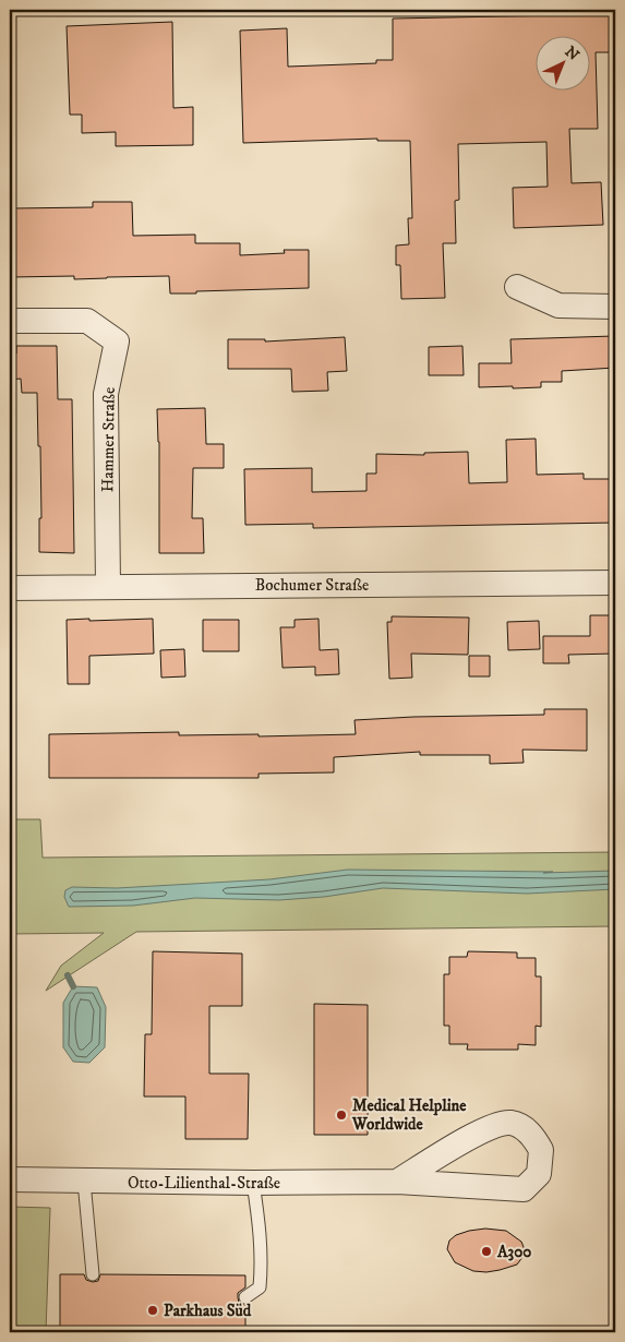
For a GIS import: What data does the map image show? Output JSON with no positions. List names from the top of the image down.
{
  "streets": {
    "street": ["Hammer Straße", "Bochumer Straße", "Otto-Lilienthal-Straße"]
  },
  "crossings": [
    ["Hammer Straße", "Bochumer Straße"]
  ],
  "places": ["Medical Helpline Worldwide", "A300", "Parkhaus Süd"],
  "north": "top right"
}
